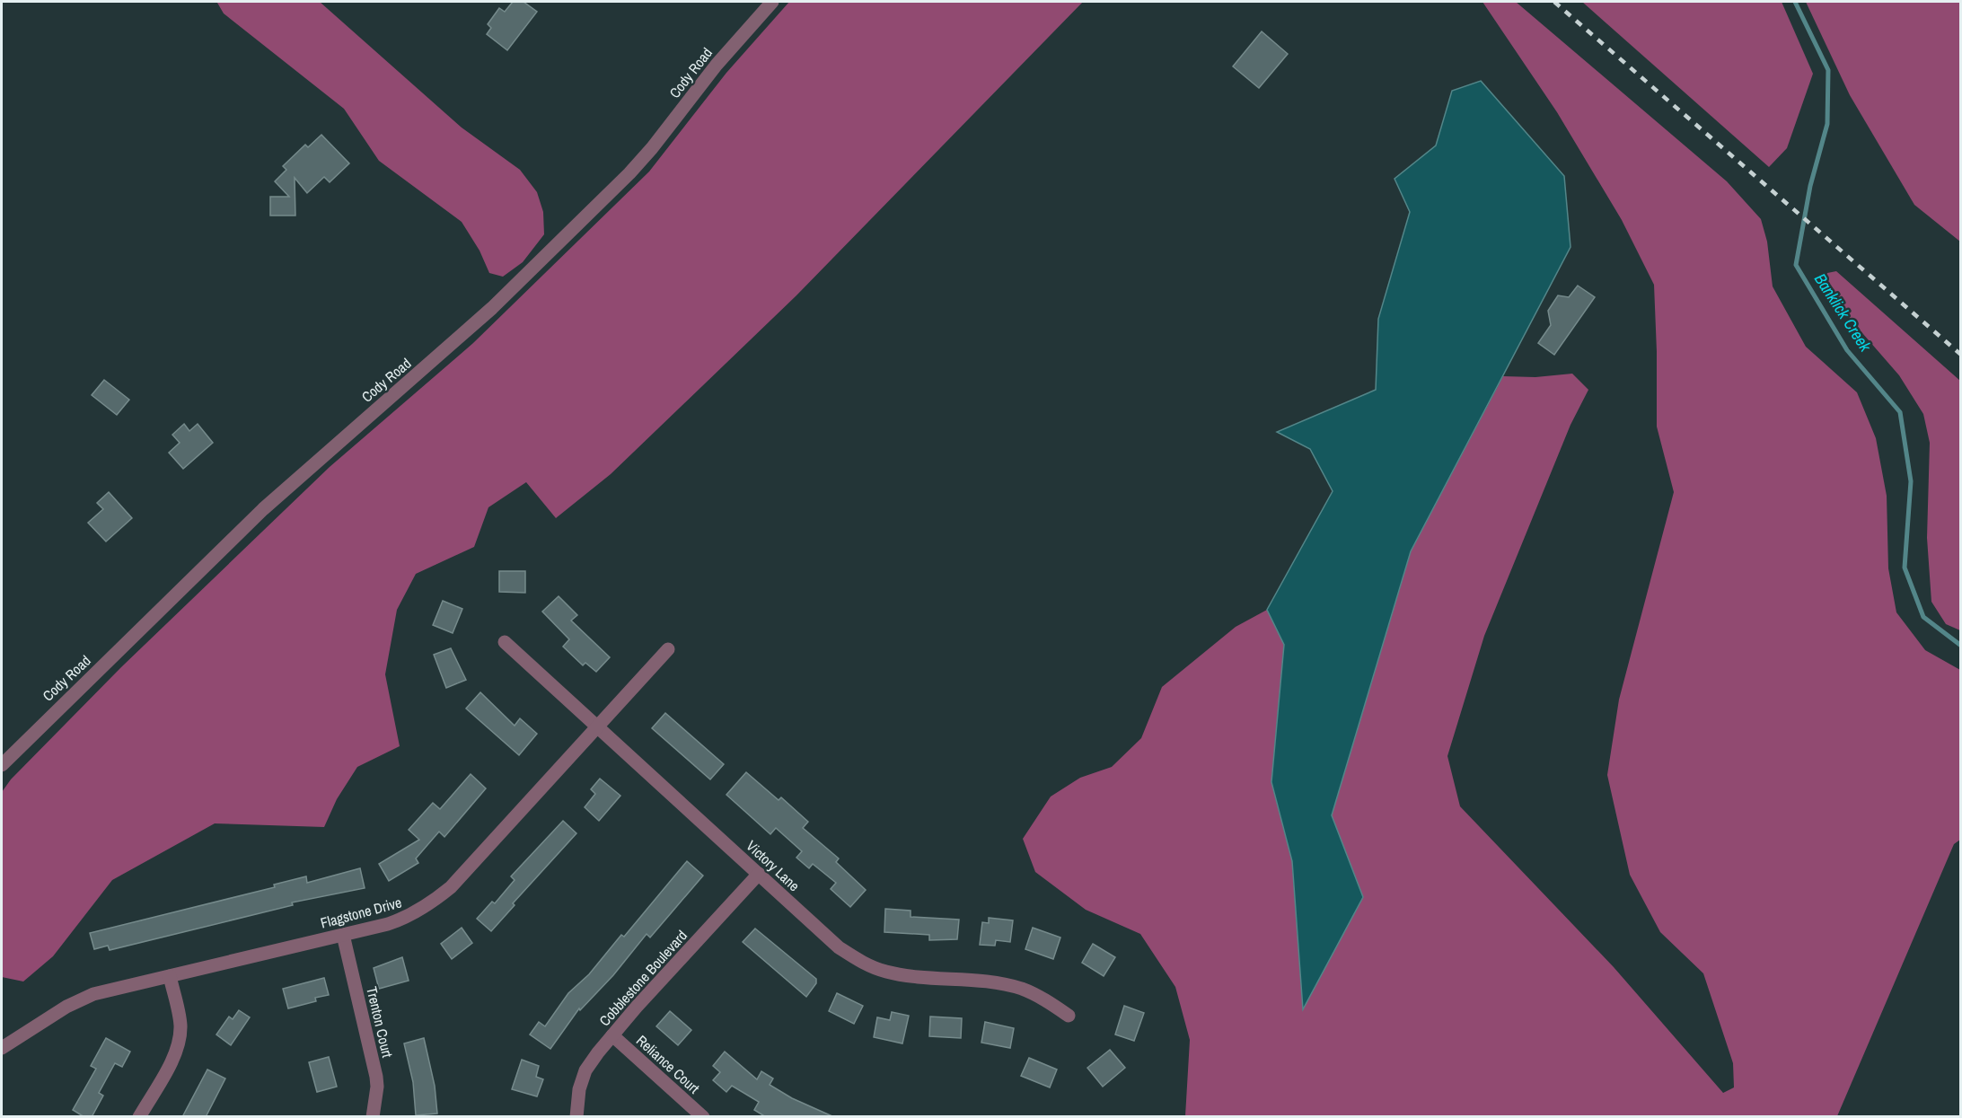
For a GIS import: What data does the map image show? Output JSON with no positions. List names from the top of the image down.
{
  "streets": {
    "street": [
      "Cody Road",
      "Victory Lane",
      "Flagstone Drive",
      "Cobblestone Boulevard",
      "Trenton Court",
      "Reliance Court"
    ]
  },
  "crossings": [
    ["Victory Lane", "Flagstone Drive"],
    ["Victory Lane", "Cobblestone Boulevard"],
    ["Flagstone Drive", "Trenton Court"],
    ["Cobblestone Boulevard", "Reliance Court"]
  ],
  "water": ["Banklick Creek"]
}
